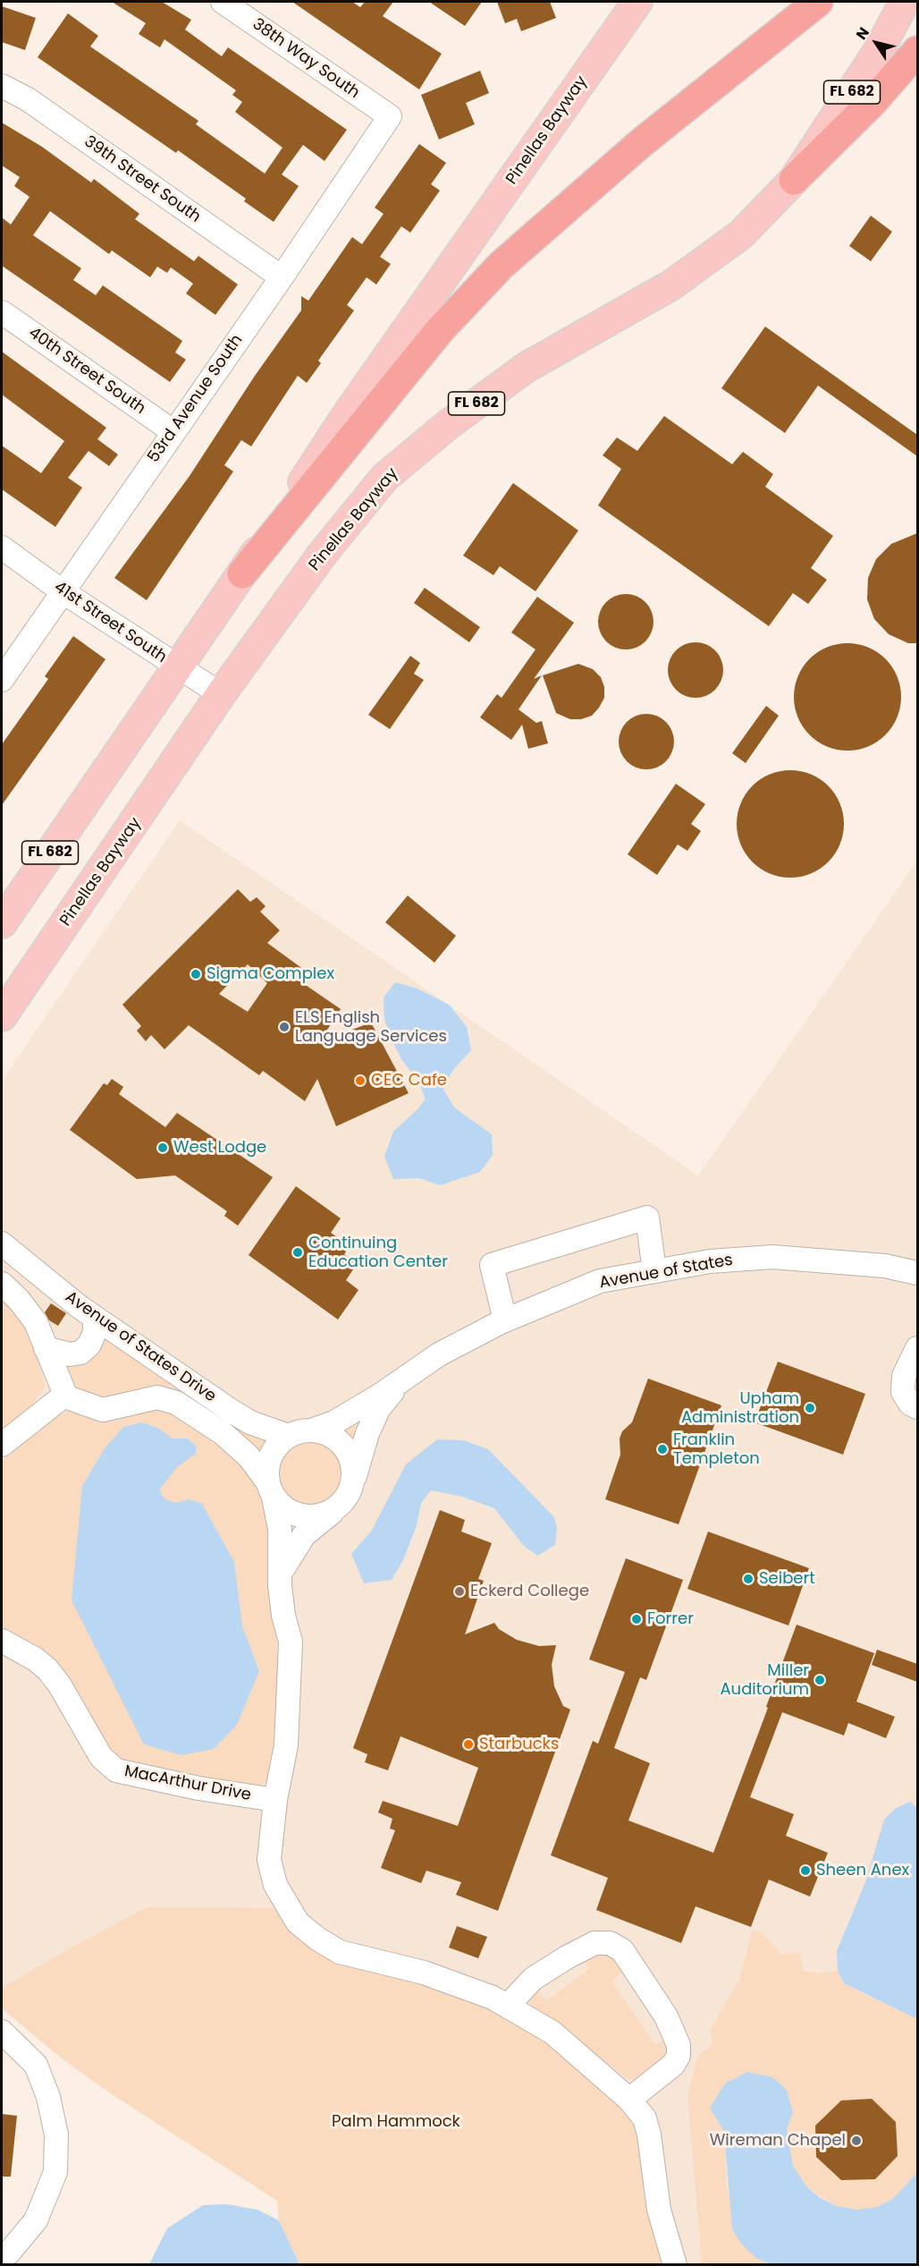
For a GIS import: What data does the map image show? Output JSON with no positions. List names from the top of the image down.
{
  "streets": {
    "main road": ["FL 682", "Pinellas Bayway"],
    "street": [
      "38th Way South",
      "39th Street South",
      "40th Street South",
      "53rd Avenue South",
      "41st Street South",
      "Avenue of States",
      "Avenue of States Drive",
      "MacArthur Drive"
    ]
  },
  "crossings": [
    ["38th Way South", "53rd Avenue South"],
    ["Pinellas Bayway", "41st Street South"],
    ["39th Street South", "53rd Avenue South"],
    ["40th Street South", "53rd Avenue South"],
    ["53rd Avenue South", "41st Street South"],
    ["Avenue of States", "Avenue of States Drive"]
  ],
  "parks": ["Palm Hammock"],
  "places": [
    "Sigma Complex",
    "ELS English Language Services",
    "CEC Cafe",
    "West Lodge",
    "Continuing Education Center",
    "Upham Administration",
    "Franklin Templeton",
    "Seibert",
    "Eckerd College",
    "Forrer",
    "Miller Auditorium",
    "Starbucks",
    "Sheen Anex",
    "Wireman Chapel"
  ],
  "north": "top left"
}
